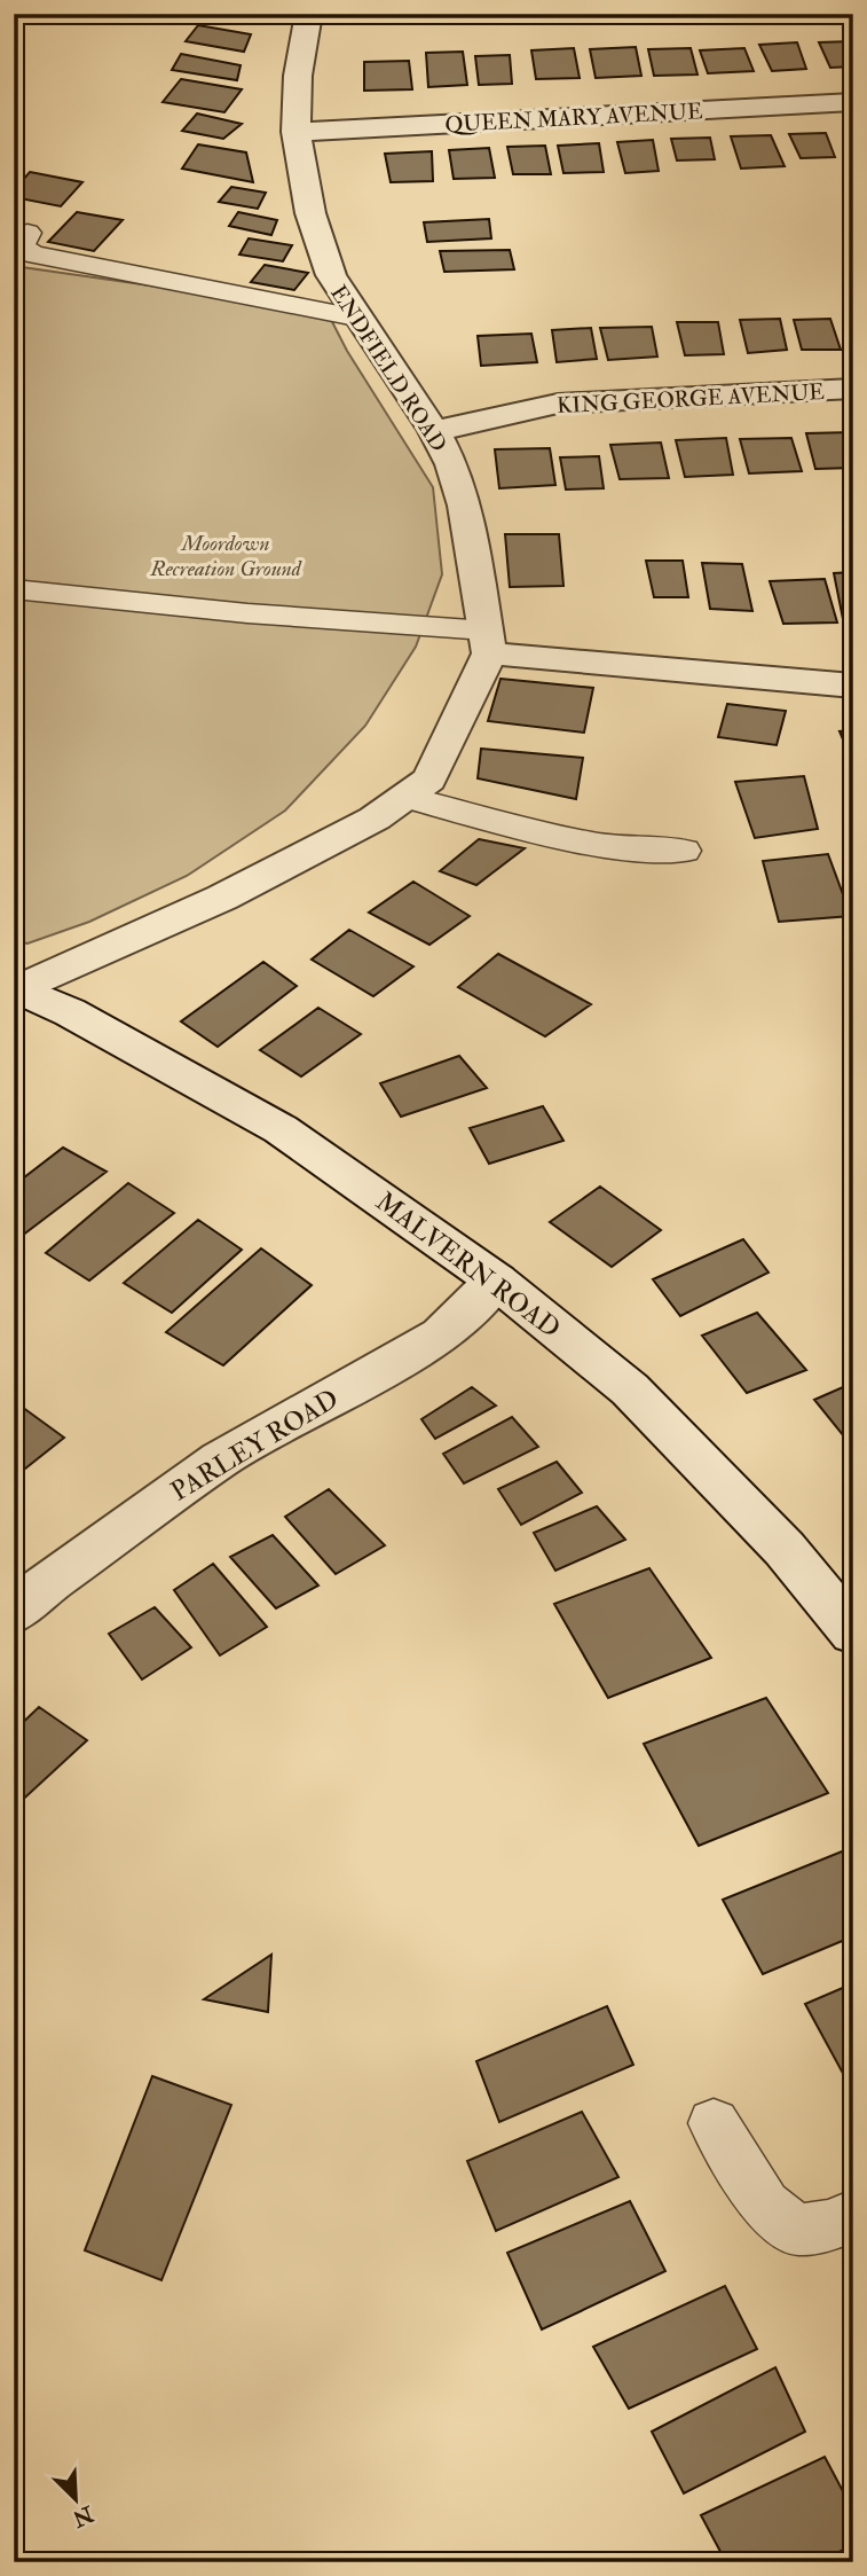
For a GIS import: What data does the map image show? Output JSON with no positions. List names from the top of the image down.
{
  "streets": {
    "street": [
      "QUEEN MARY AVENUE",
      "ENDFIELD ROAD",
      "KING GEORGE AVENUE",
      "MALVERN ROAD",
      "PARLEY ROAD"
    ]
  },
  "crossings": [
    ["QUEEN MARY AVENUE", "ENDFIELD ROAD"],
    ["ENDFIELD ROAD", "KING GEORGE AVENUE"],
    ["MALVERN ROAD", "PARLEY ROAD"]
  ],
  "parks": ["Moordown Recreation Ground"],
  "north": "bottom right"
}
